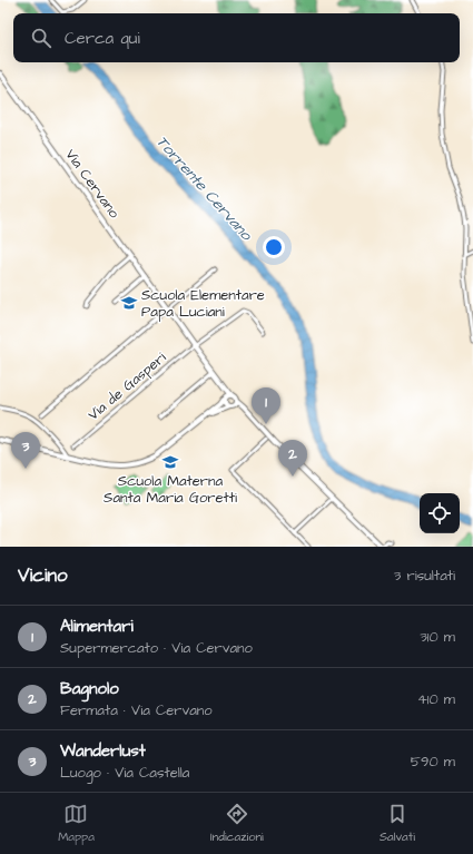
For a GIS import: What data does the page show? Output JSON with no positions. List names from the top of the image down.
{
  "streets": {
    "main road": ["Via Cervano"],
    "street": ["Via de Gasperi"]
  },
  "crossings": [
    ["Via Cervano", "Via de Gasperi"]
  ],
  "water": ["Torrente Cervano"],
  "places": {
    "school or university": ["Scuola Elementare Papa Luciani", "Scuola Materna Santa Maria Goretti"]
  },
  "page": {
    "search": "Cerca qui",
    "pins": ["1", "3", "2"],
    "heading": ["Vicino", "3 risultati"],
    "list": [
      {
        "mark": "1",
        "name": "Alimentari",
        "note": "Supermercato · Via Cervano",
        "value": "310 m"
      },
      {
        "mark": "2",
        "name": "Bagnolo",
        "note": "Fermata · Via Cervano",
        "value": "410 m"
      },
      {
        "mark": "3",
        "name": "Wanderlust",
        "note": "Luogo · Via Castella",
        "value": "590 m"
      }
    ],
    "nav": ["Mappa", "Indicazioni", "Salvati"]
  }
}
